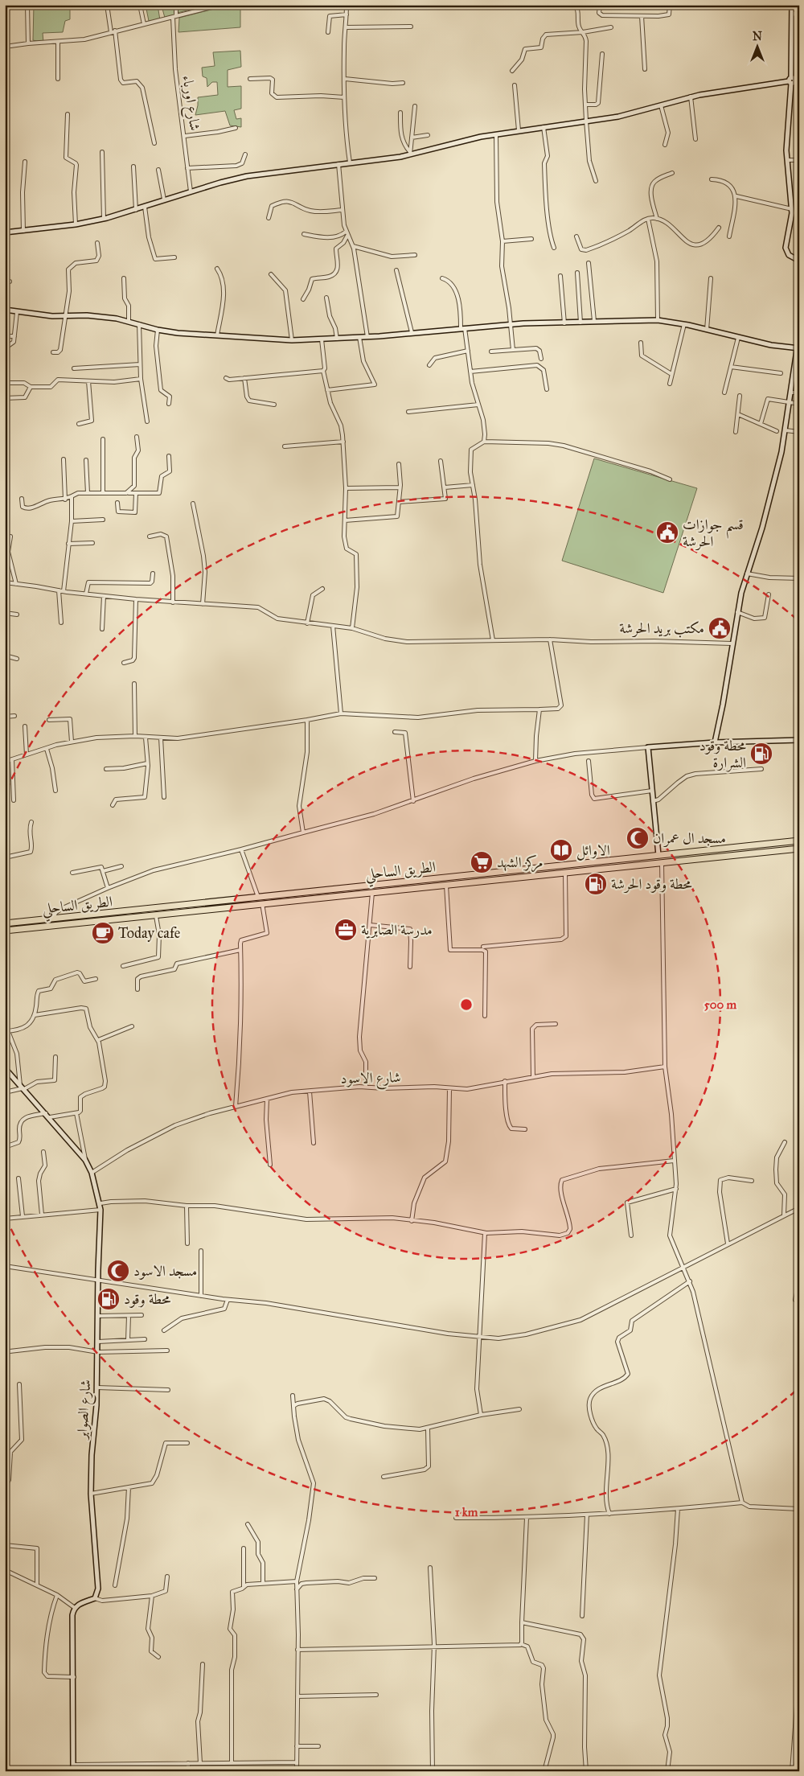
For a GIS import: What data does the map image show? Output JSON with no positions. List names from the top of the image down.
{
  "streets": {
    "highway": ["الطريق الساحلي"],
    "street": ["شارع اورباء", "شارع الاسود", "شارع الصوابر"]
  },
  "crossings": [
    ["شارع الاسود", "شارع الصوابر"]
  ],
  "places": {
    "public building": ["قسم جوازات الحرشة", "مكتب بريد الحرشة"],
    "fuel station": ["محطة وقود الشرارة", "محطة وقود الحرشة", "محطة وقود"],
    "mosque": ["مسجد ال عمران", "مسجد الاسود"],
    "library": ["الاوائل"],
    "supermarket": ["مركز الشهد"],
    "office": ["مدرسة الصابرية"],
    "cafe": ["Today cafe"]
  },
  "north": "top",
  "rings": ["500 m", "1 km"]
}
